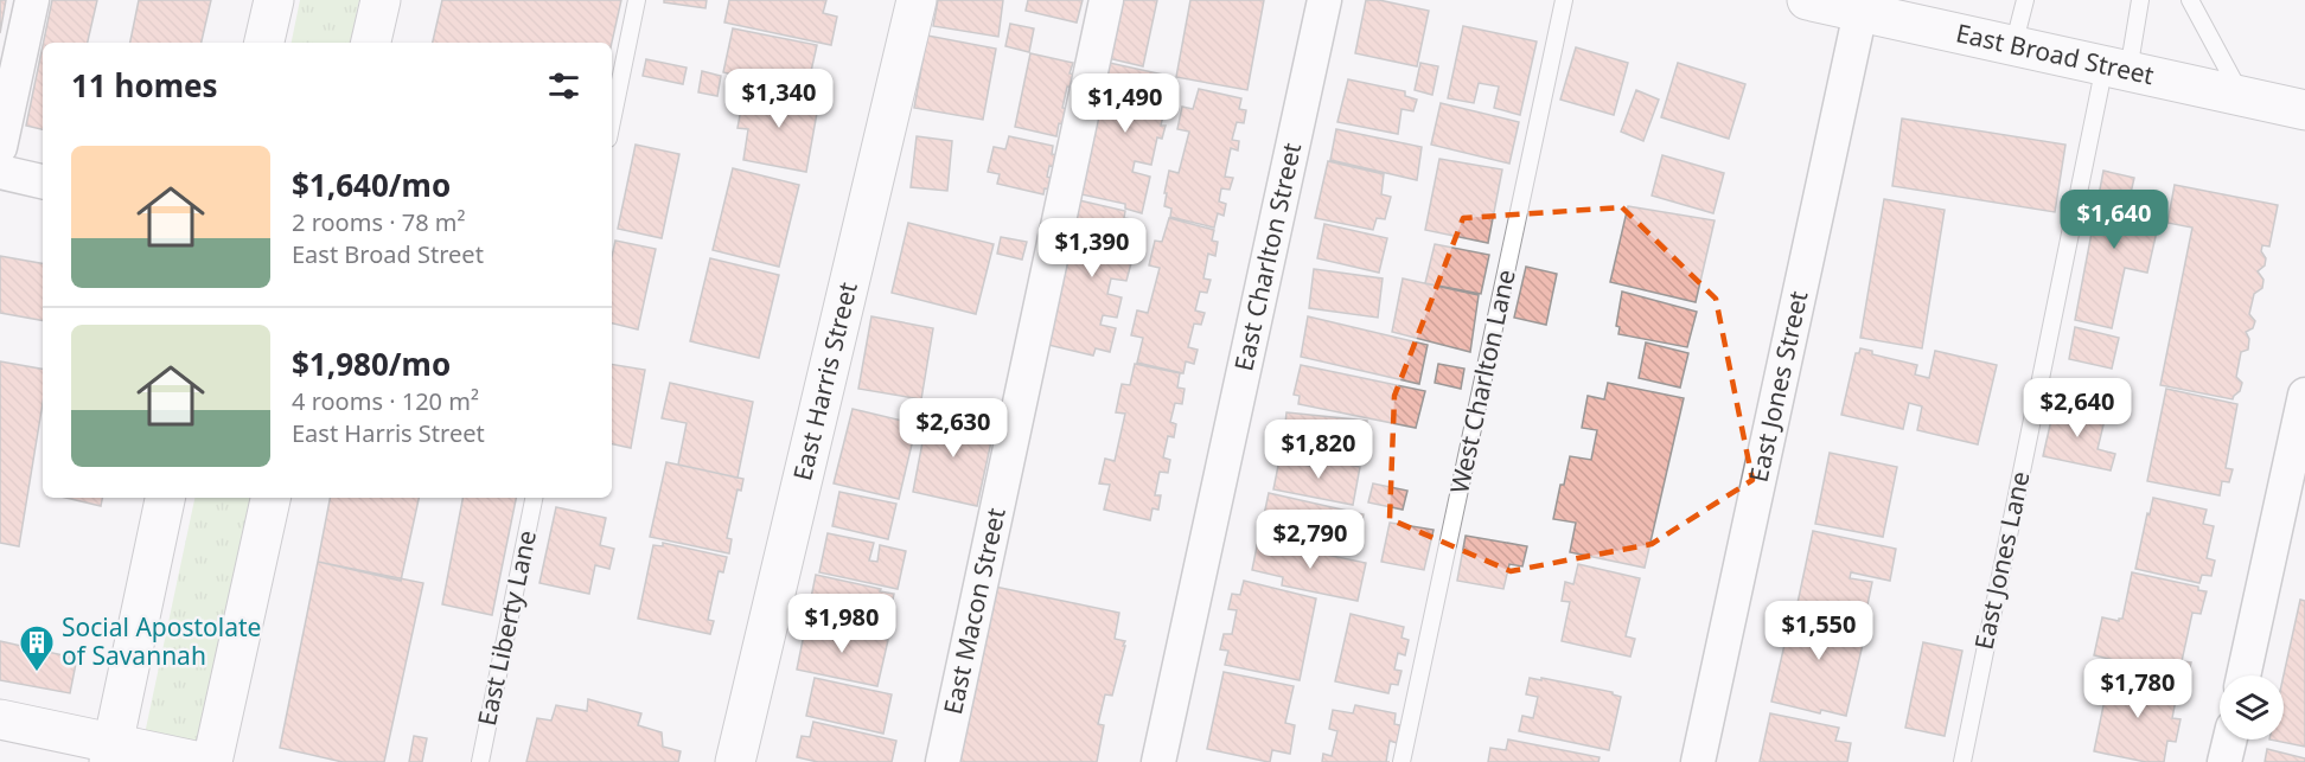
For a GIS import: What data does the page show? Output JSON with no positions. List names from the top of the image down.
{
  "streets": {
    "main road": ["East Broad Street", "East Harris Street"],
    "street": ["East Charlton Street", "East Jones Street", "East Macon Street"],
    "lane": ["West Charlton Lane", "East Jones Lane", "East Liberty Lane"]
  },
  "crossings": [
    ["East Broad Street", "East Jones Street"],
    ["East Broad Street", "East Jones Lane"]
  ],
  "places": {
    "building": ["Social Apostolate of Savannah"]
  },
  "page": {
    "heading": "11 homes",
    "price": [
      "$1,340",
      "$1,490",
      "$1,640",
      "$1,390",
      "$2,640",
      "$2,630",
      "$1,820",
      "$2,790",
      "$1,980",
      "$1,550",
      "$1,780"
    ],
    "list": [
      {
        "name": "$1,640/mo",
        "note": "2 rooms · 78 m² · East Broad Street"
      },
      {
        "name": "$1,980/mo",
        "note": "4 rooms · 120 m² · East Harris Street"
      }
    ]
  }
}
